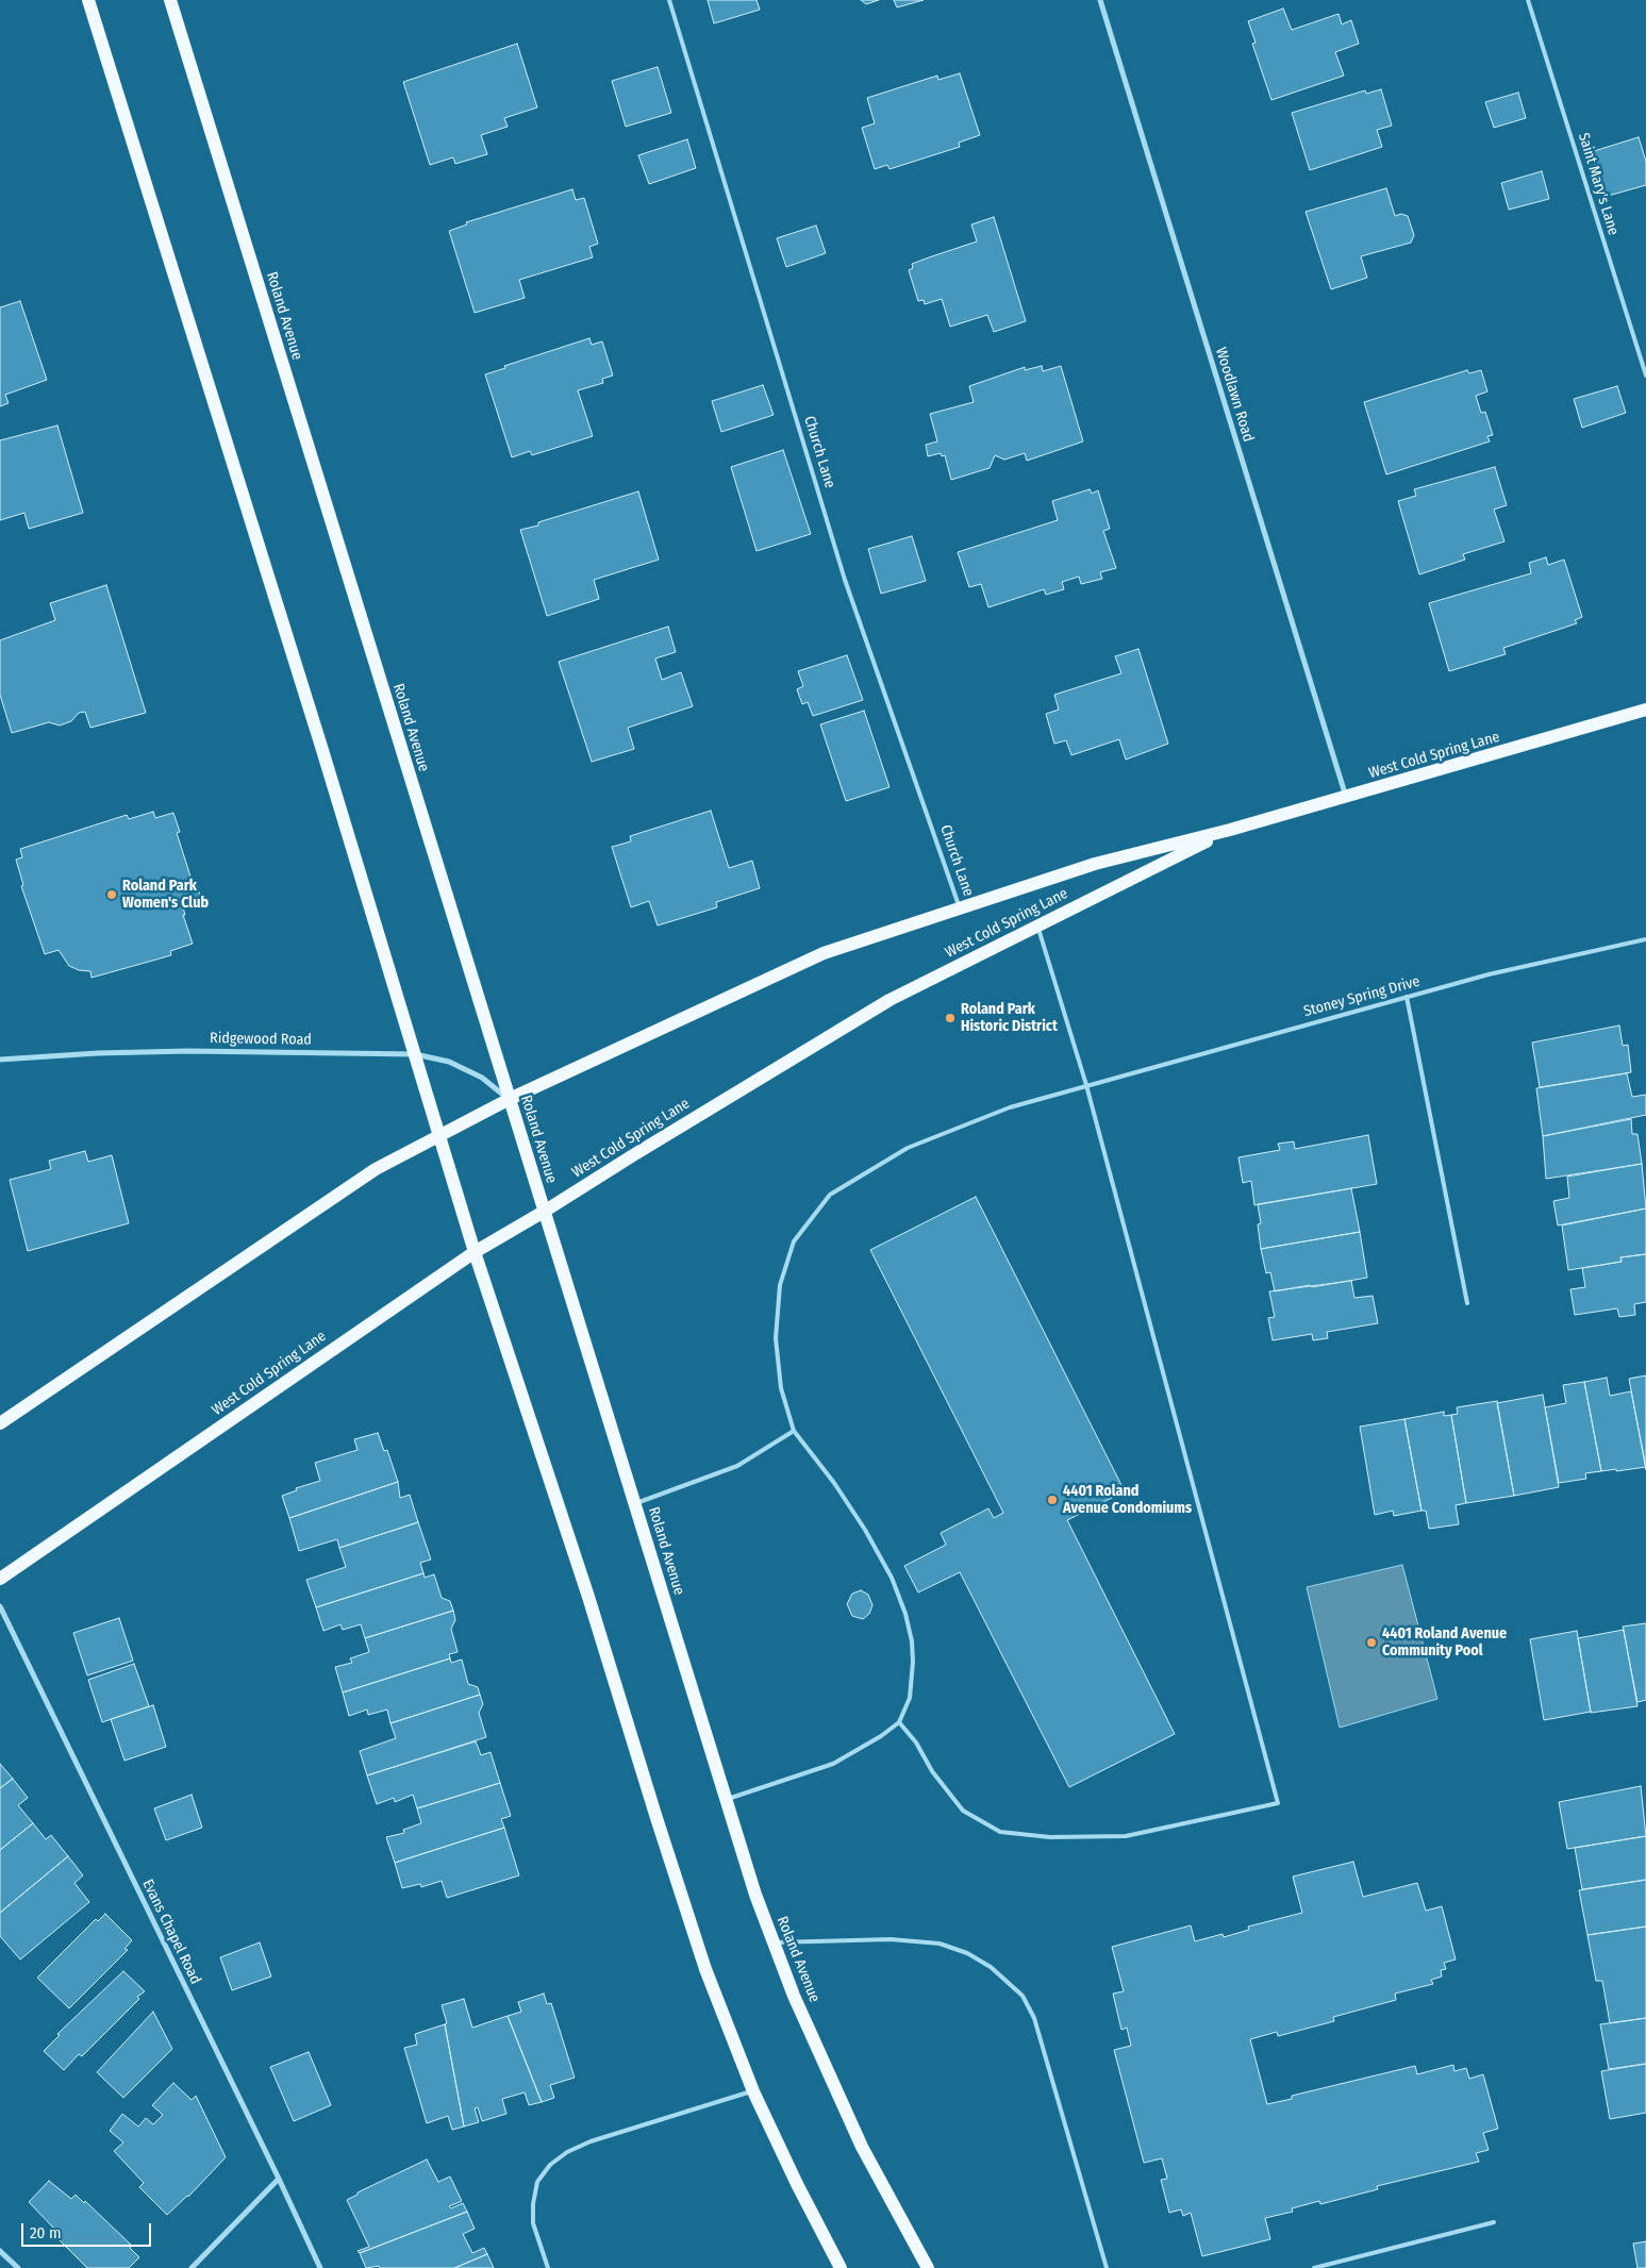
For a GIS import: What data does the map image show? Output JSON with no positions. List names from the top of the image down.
{
  "streets": {
    "main road": ["Roland Avenue", "West Cold Spring Lane"],
    "street": ["Woodlawn Road", "Ridgewood Road", "Evans Chapel Road"],
    "lane": ["Saint Mary's Lane", "Church Lane", "Stoney Spring Drive"]
  },
  "crossings": [
    ["Roland Avenue", "West Cold Spring Lane"],
    ["Roland Avenue", "Ridgewood Road"],
    ["Woodlawn Road", "West Cold Spring Lane"],
    ["Church Lane", "West Cold Spring Lane"],
    ["West Cold Spring Lane", "Ridgewood Road"]
  ],
  "places": [
    "Roland Park Women's Club",
    "Roland Park Historic District",
    "4401 Roland Avenue Condomiums",
    "4401 Roland Avenue Community Pool"
  ],
  "scale_bar": "20 m"
}
